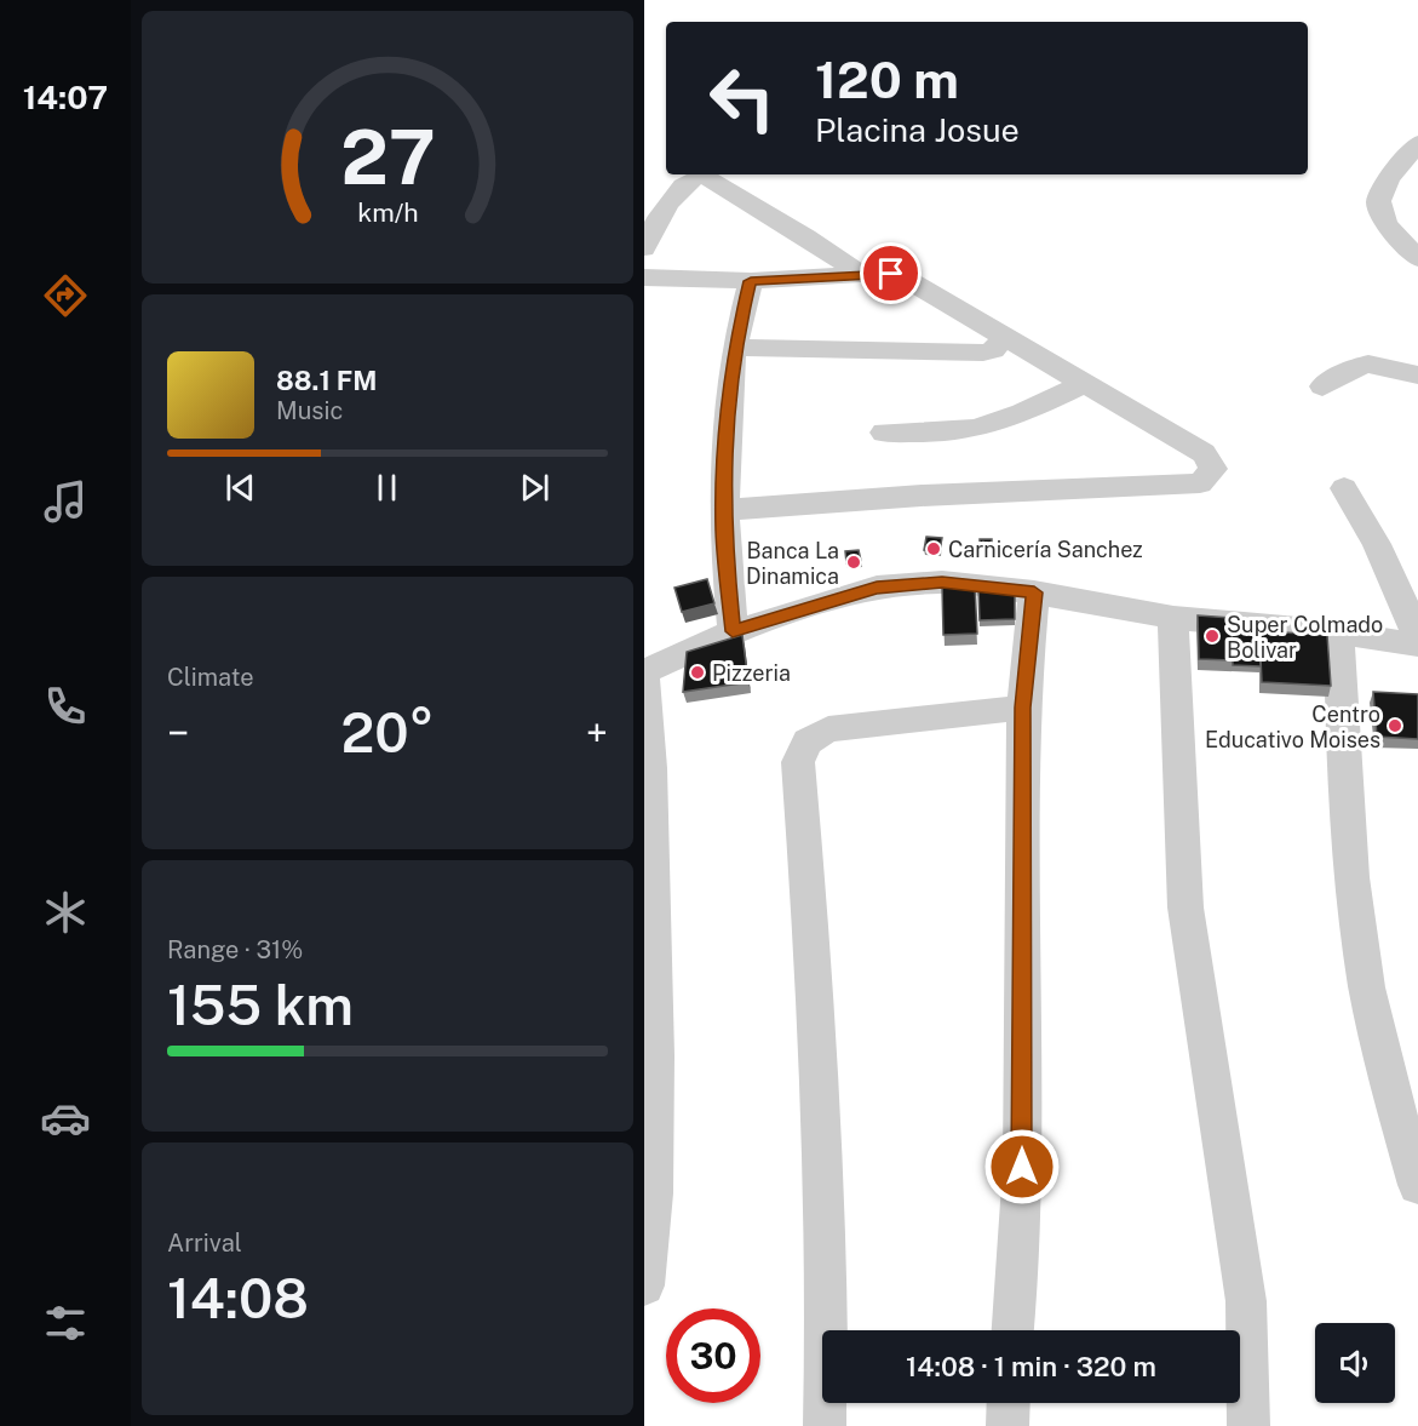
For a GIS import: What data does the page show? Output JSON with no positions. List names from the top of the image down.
{
  "places": [
    "Carnicería Sanchez",
    "Banca La Dinamica",
    "Super Colmado Bolivar",
    "Pizzeria",
    "Centro Educativo Moises"
  ],
  "page": {
    "tabs": "14:07",
    "turn": ["120 m", "Placina Josue"],
    "song": ["88.1 FM", "Music"],
    "tile": [
      "Climate",
      ["Range · 31%", "155 km"],
      ["Arrival", "14:08"]
    ],
    "heat": ["−", "20°", "+"],
    "limit": "30",
    "trip": "14:08 · 1 min · 320 m",
    "gauge": ["27", "km/h"]
  }
}
